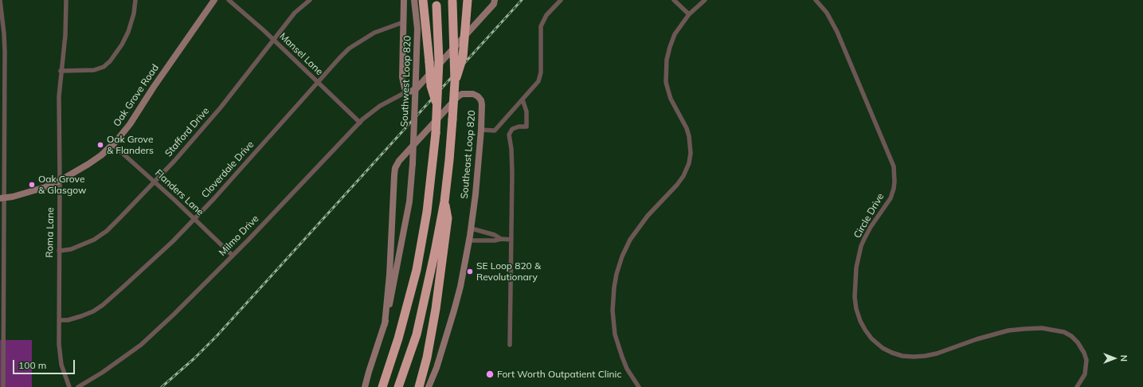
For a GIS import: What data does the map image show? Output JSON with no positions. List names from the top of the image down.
{
  "streets": {
    "main road": ["Southwest Loop 820", "Oak Grove Road", "Southeast Loop 820"],
    "street": [
      "Mansel Lane",
      "Stafford Drive",
      "Cloverdale Drive",
      "Flanders Lane",
      "Circle Drive",
      "Roma Lane",
      "Milmo Drive"
    ]
  },
  "crossings": [
    ["Mansel Lane", "Stafford Drive"],
    ["Mansel Lane", "Cloverdale Drive"],
    ["Mansel Lane", "Milmo Drive"],
    ["Southwest Loop 820", "Southeast Loop 820"],
    ["Oak Grove Road", "Flanders Lane"],
    ["Oak Grove Road", "Roma Lane"],
    ["Stafford Drive", "Flanders Lane"],
    ["Stafford Drive", "Roma Lane"],
    ["Cloverdale Drive", "Flanders Lane"],
    ["Cloverdale Drive", "Roma Lane"],
    ["Flanders Lane", "Milmo Drive"]
  ],
  "places": [
    "Oak Grove & Flanders",
    "Oak Grove & Glasgow",
    "SE Loop 820 & Revolutionary",
    "Fort Worth Outpatient Clinic"
  ],
  "scale_bar": "100 m",
  "north": "right"
}
